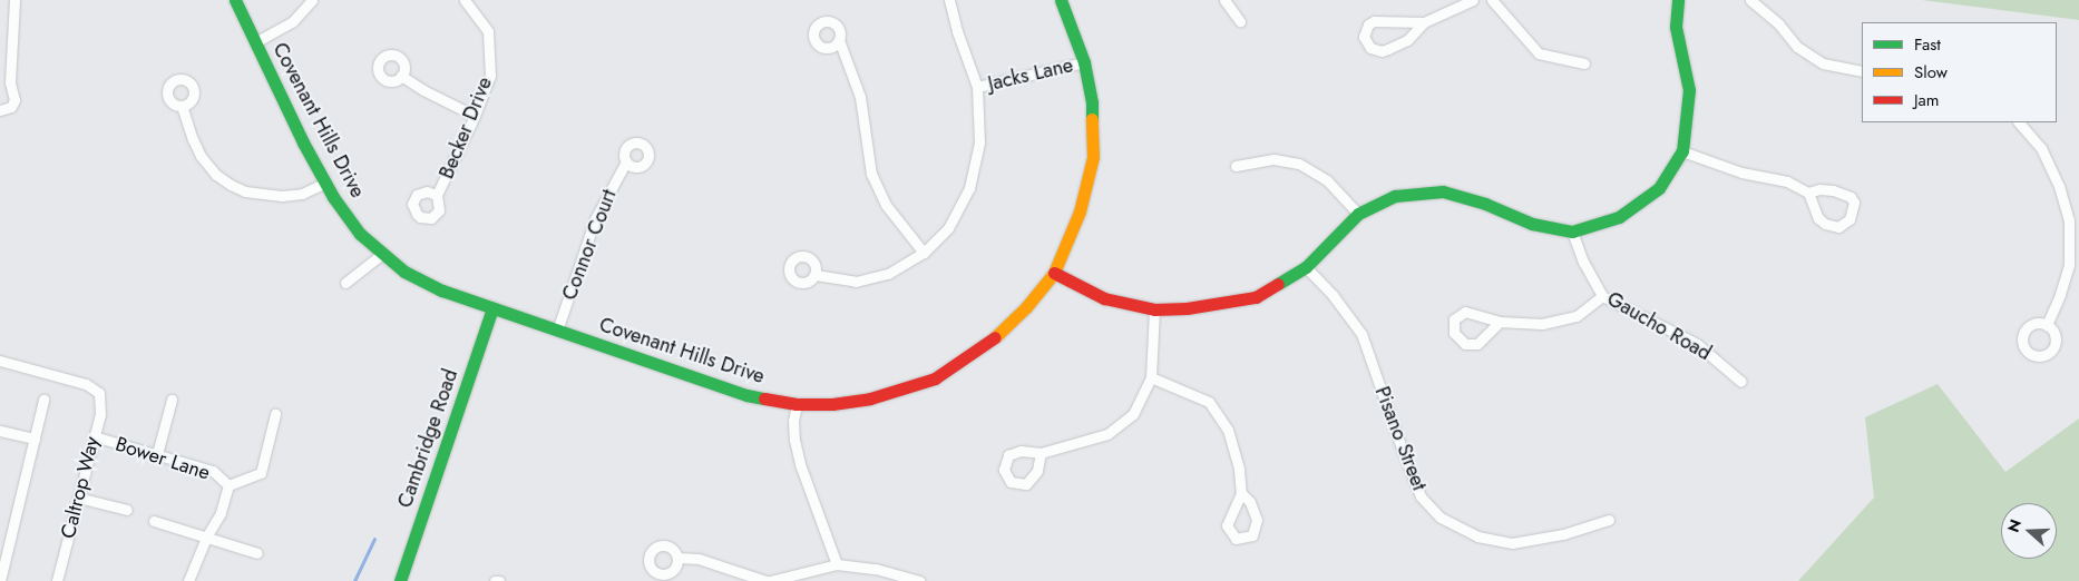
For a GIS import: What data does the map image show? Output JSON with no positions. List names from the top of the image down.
{
  "streets": {
    "street": [
      "Jacks Lane",
      "Covenant Hills Drive",
      "Becker Drive",
      "Connor Court",
      "Gaucho Road",
      "Cambridge Road",
      "Pisano Street",
      "Bower Lane",
      "Caltrop Way"
    ]
  },
  "crossings": [
    ["Jacks Lane", "Covenant Hills Drive"],
    ["Covenant Hills Drive", "Connor Court"],
    ["Covenant Hills Drive", "Cambridge Road"],
    ["Bower Lane", "Caltrop Way"]
  ],
  "legend": ["Fast", "Slow", "Jam"],
  "north": "left"
}
